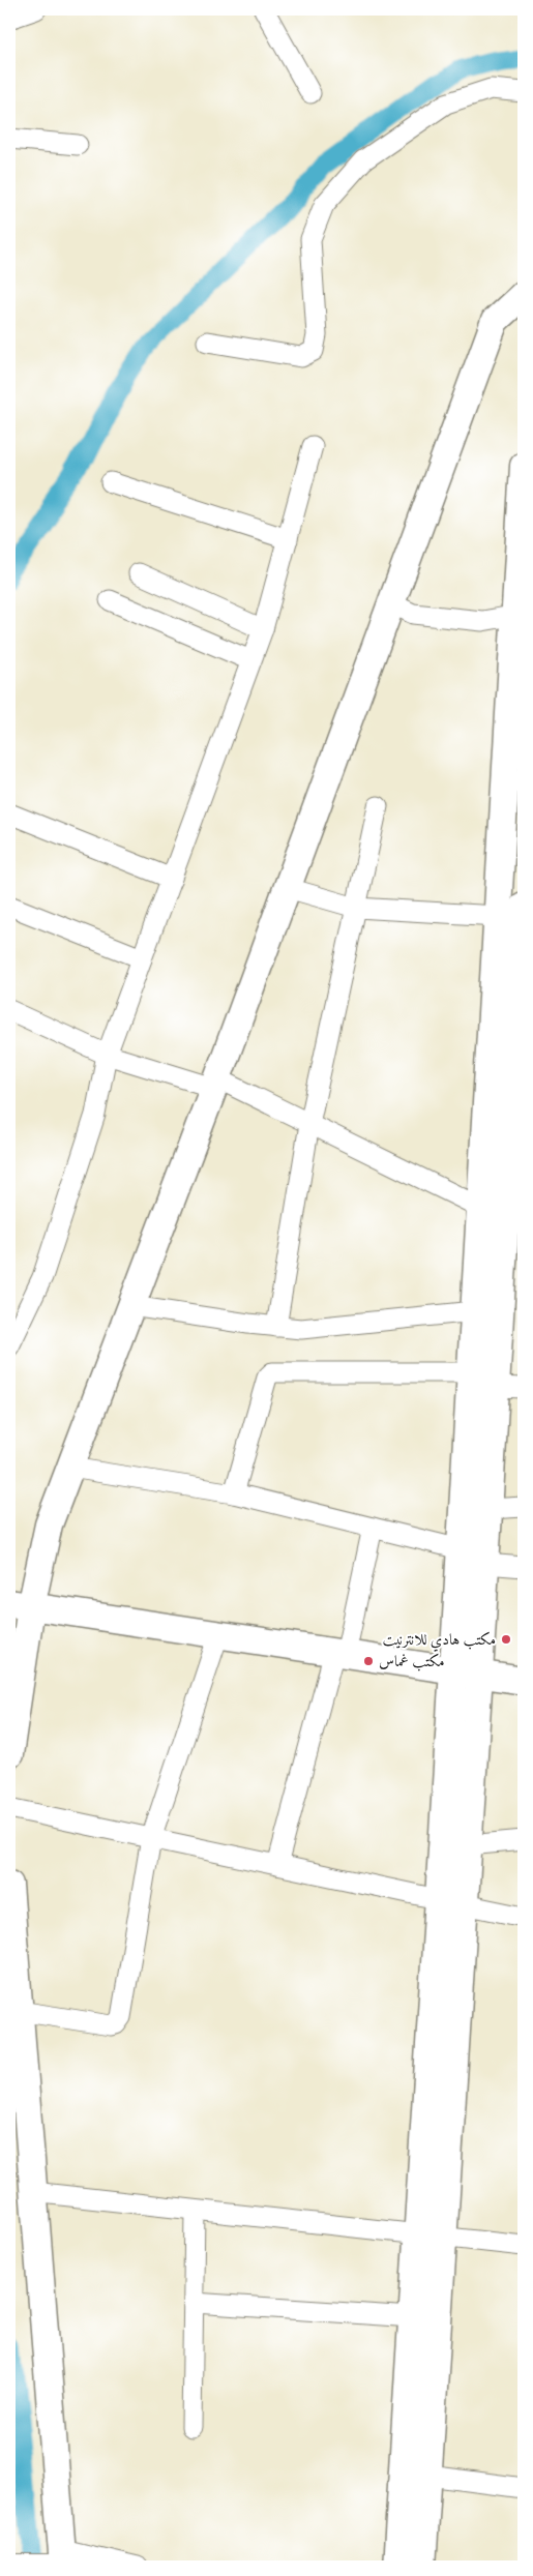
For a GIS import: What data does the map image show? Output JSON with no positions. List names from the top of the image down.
{
  "places": ["مكتب هادي للانترنيت", "مكتب غماس"]
}
